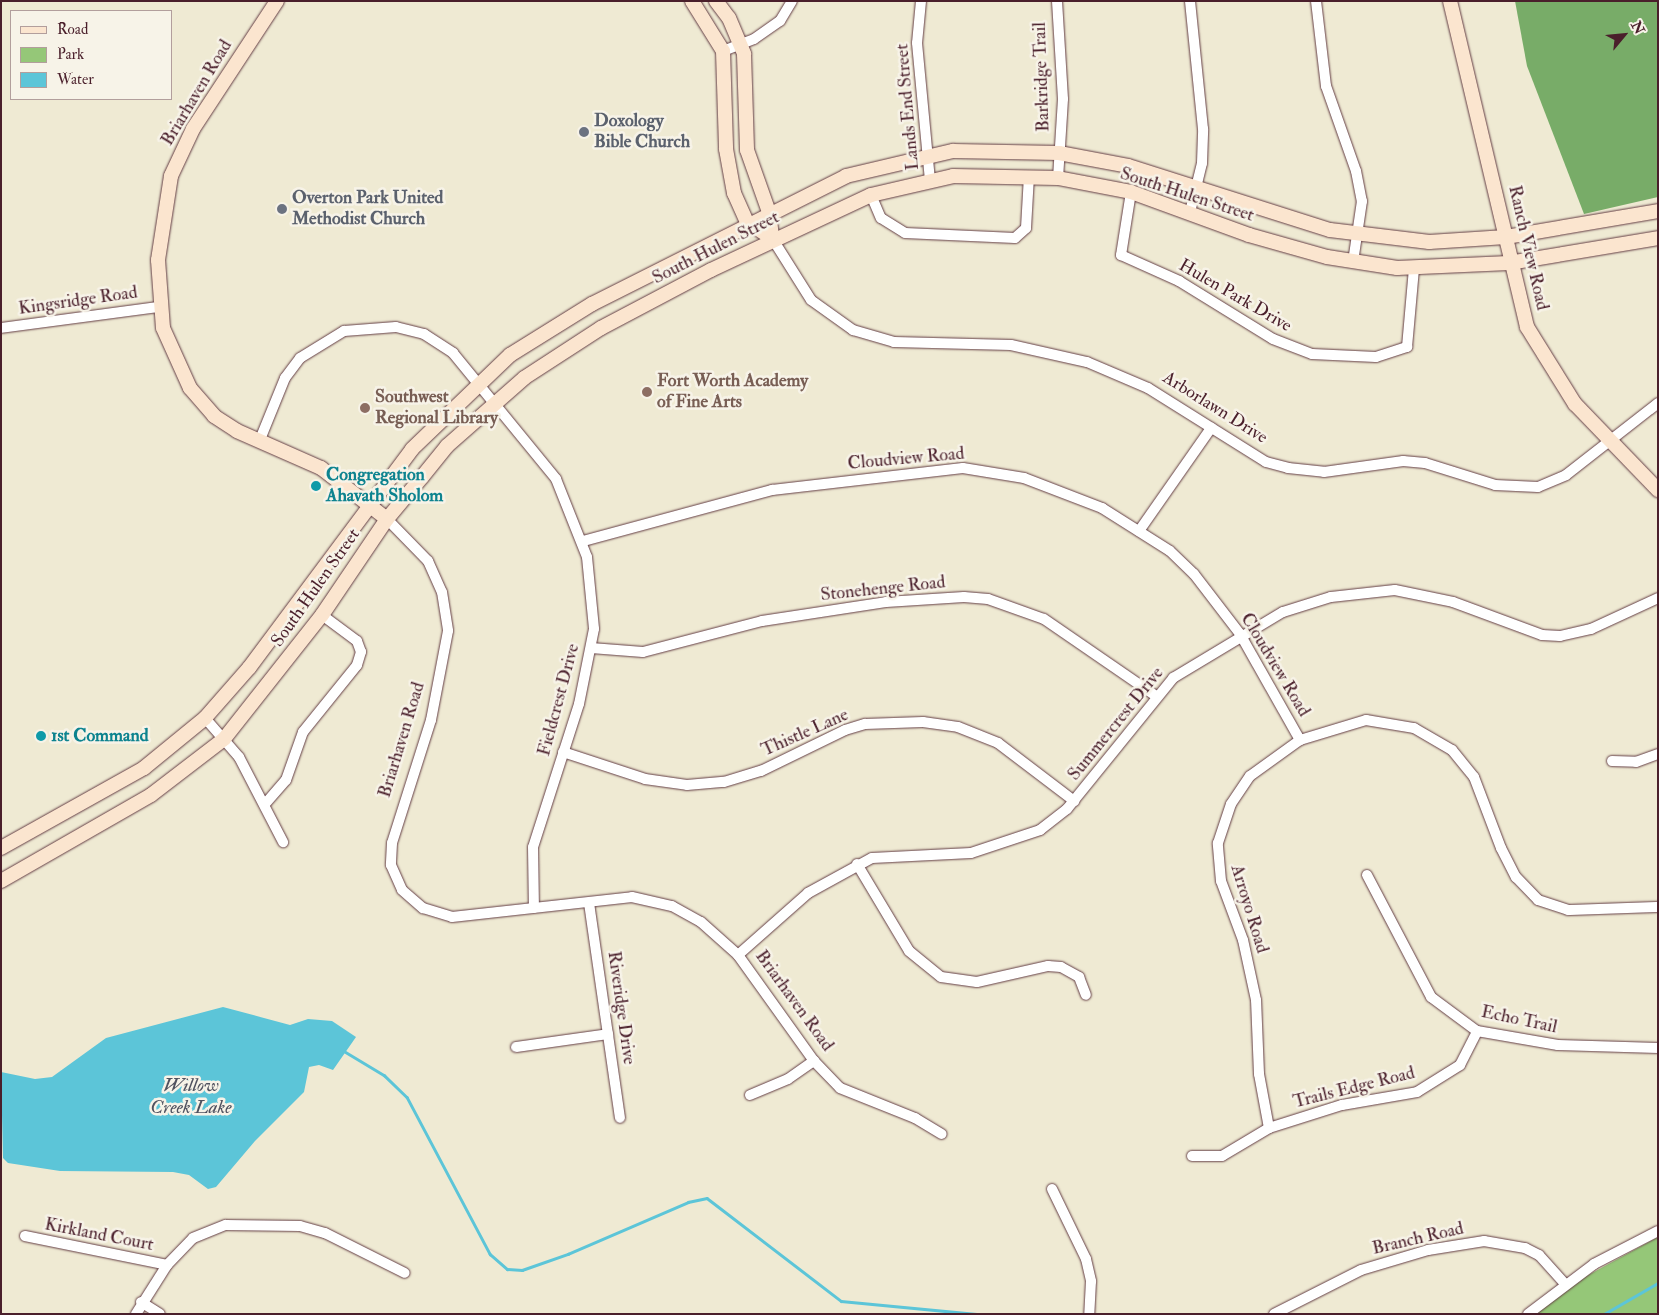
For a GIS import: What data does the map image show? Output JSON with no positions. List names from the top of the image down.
{
  "streets": {
    "main road": [
      "Briarhaven Road",
      "South Hulen Street",
      "Ranch View Road",
      "Arborlawn Drive"
    ],
    "street": [
      "Barkridge Trail",
      "Lands End Street",
      "Hulen Park Drive",
      "Kingsridge Road",
      "Cloudview Road",
      "Stonehenge Road",
      "Fieldcrest Drive",
      "Summercrest Drive",
      "Thistle Lane",
      "Arroyo Road",
      "Riveridge Drive",
      "Echo Trail",
      "Trails Edge Road",
      "Kirkland Court",
      "Branch Road"
    ]
  },
  "crossings": [
    ["Barkridge Trail", "South Hulen Street"],
    ["Briarhaven Road", "South Hulen Street"],
    ["Briarhaven Road", "Kingsridge Road"],
    ["Briarhaven Road", "Fieldcrest Drive"],
    ["Briarhaven Road", "Summercrest Drive"],
    ["Briarhaven Road", "Riveridge Drive"],
    ["Lands End Street", "South Hulen Street"],
    ["South Hulen Street", "Ranch View Road"],
    ["South Hulen Street", "Hulen Park Drive"],
    ["South Hulen Street", "Arborlawn Drive"],
    ["South Hulen Street", "Fieldcrest Drive"],
    ["Ranch View Road", "Arborlawn Drive"],
    ["Cloudview Road", "Fieldcrest Drive"],
    ["Cloudview Road", "Summercrest Drive"],
    ["Cloudview Road", "Arroyo Road"],
    ["Stonehenge Road", "Fieldcrest Drive"],
    ["Stonehenge Road", "Summercrest Drive"],
    ["Fieldcrest Drive", "Thistle Lane"],
    ["Summercrest Drive", "Thistle Lane"],
    ["Arroyo Road", "Trails Edge Road"],
    ["Echo Trail", "Trails Edge Road"]
  ],
  "water": ["Willow Creek Lake"],
  "places": [
    "Doxology Bible Church",
    "Overton Park United Methodist Church",
    "Fort Worth Academy of Fine Arts",
    "Southwest Regional Library",
    "Congregation Ahavath Sholom",
    "1st Command"
  ],
  "legend": ["Road", "Park", "Water"],
  "north": "top right"
}
